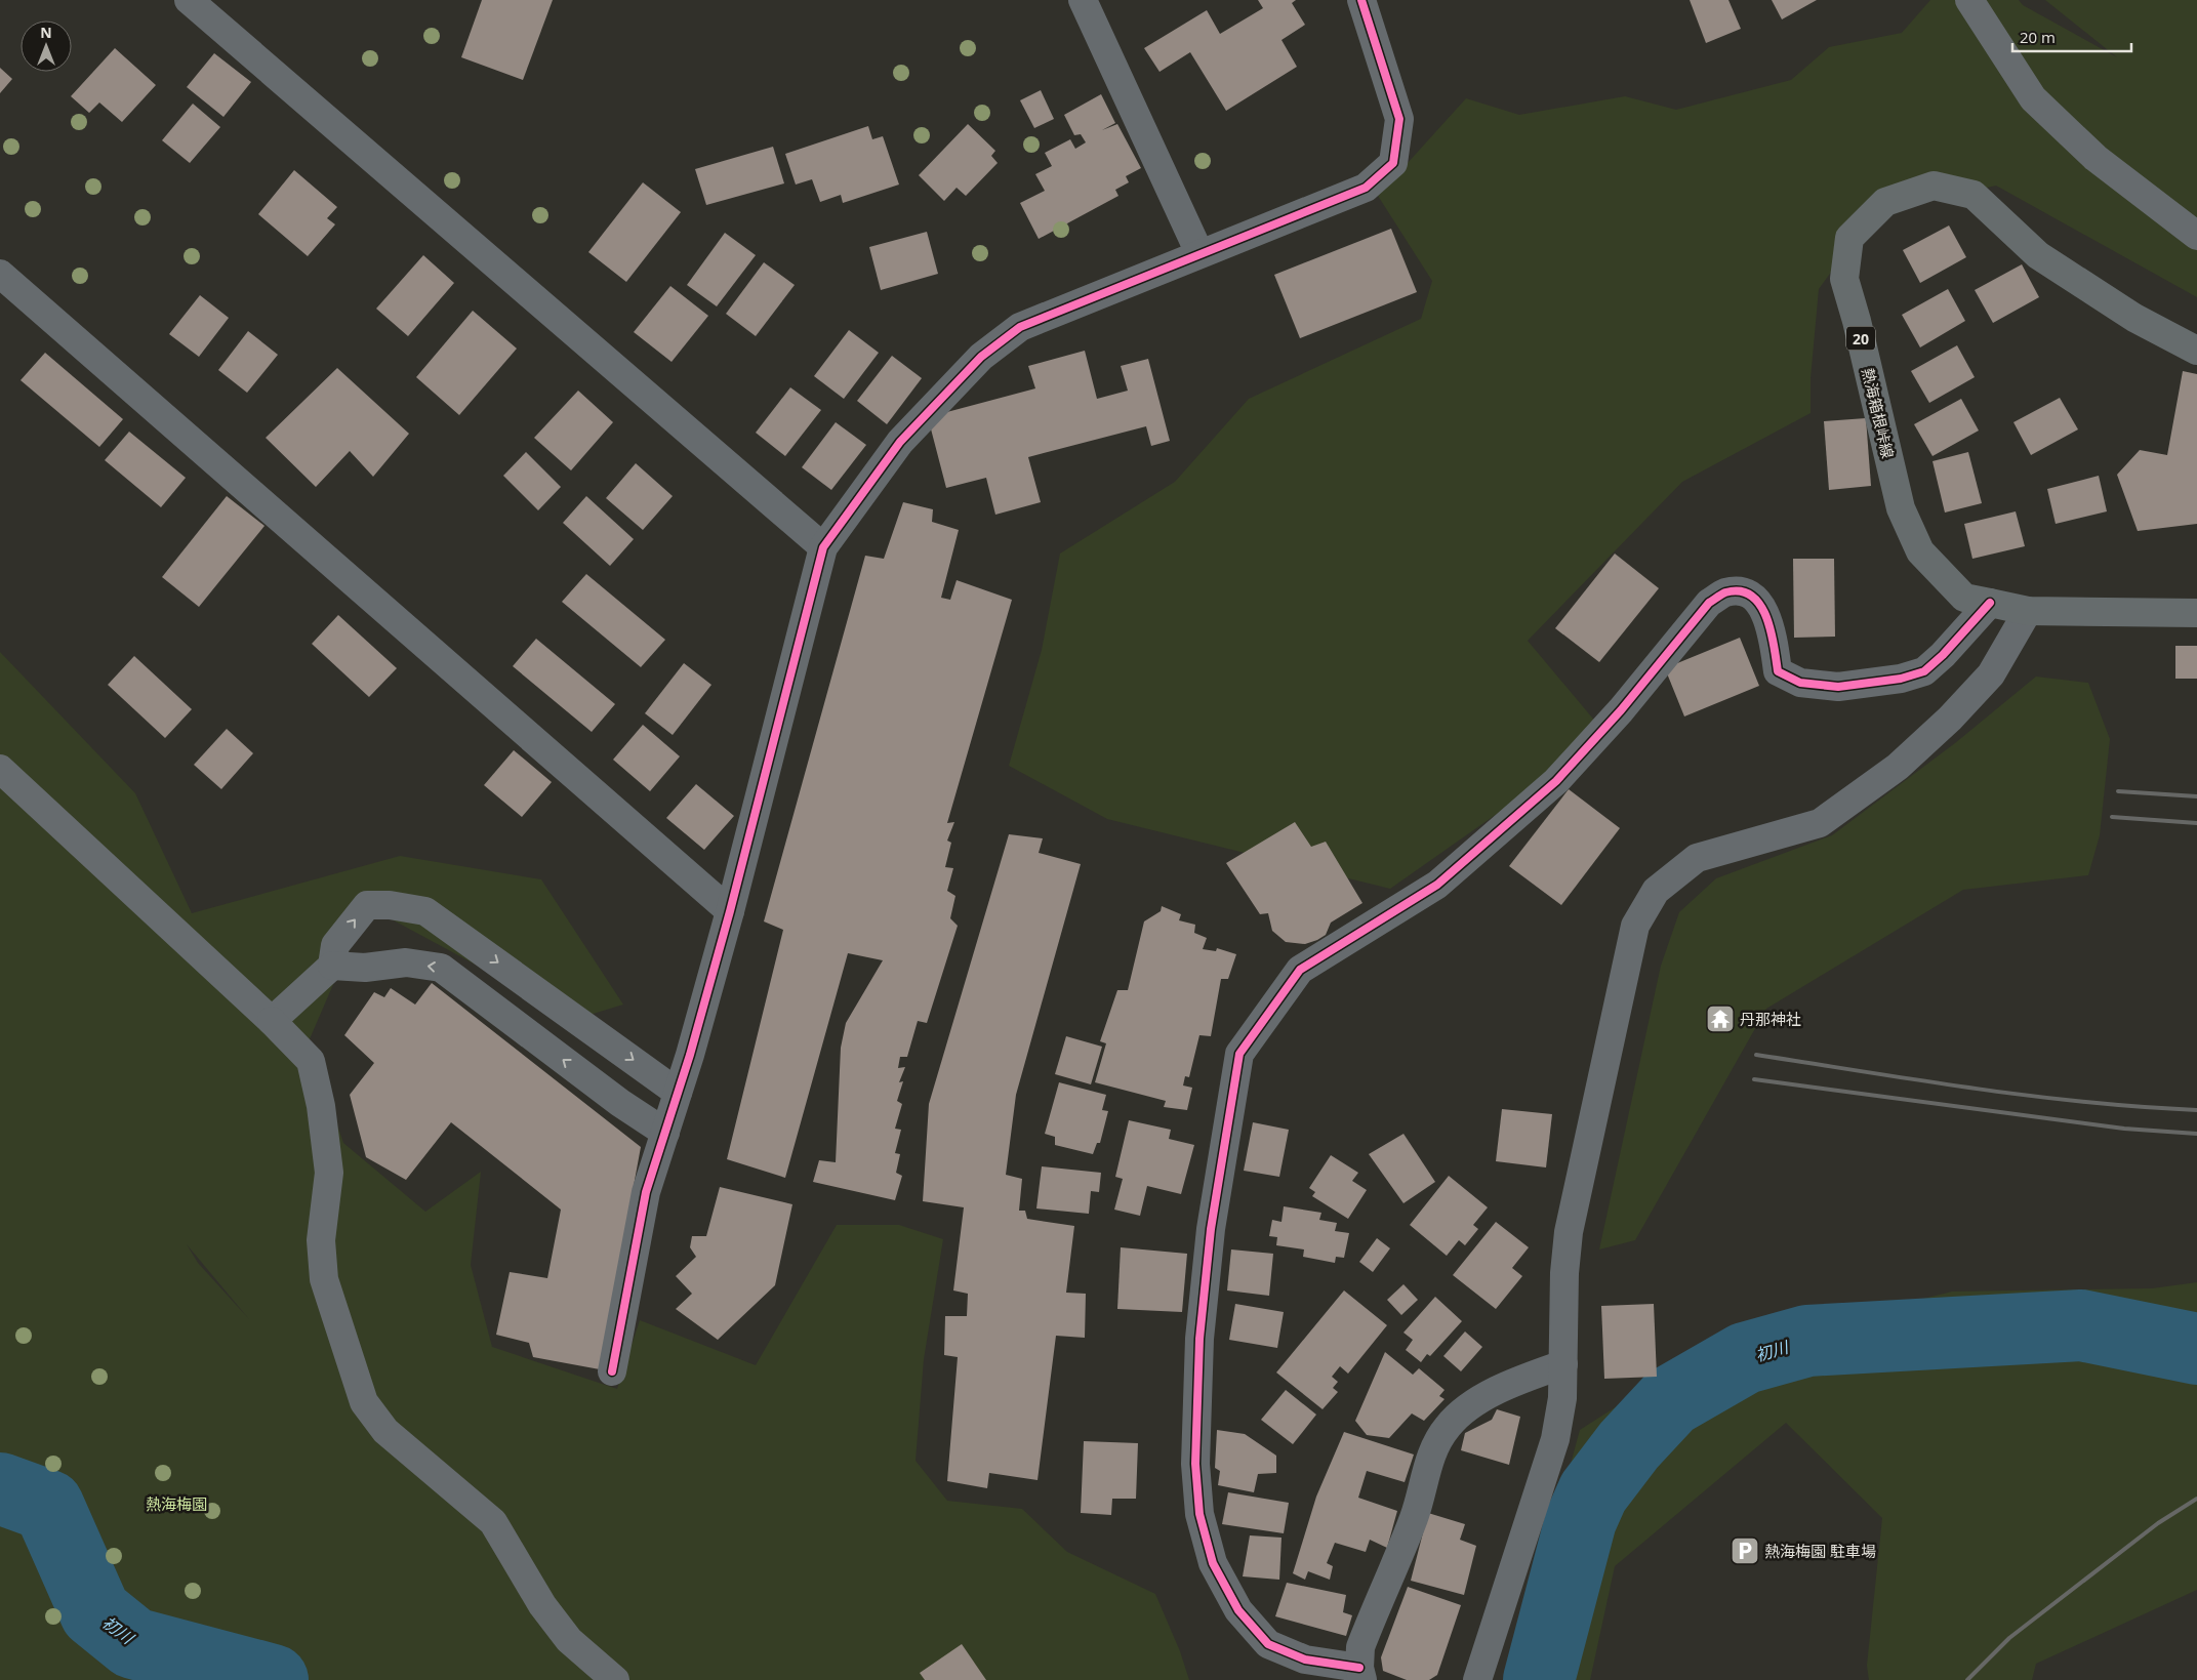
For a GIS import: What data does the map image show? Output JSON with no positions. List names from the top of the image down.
{
  "streets": {
    "main road": ["20", "熱海箱根峠線"]
  },
  "water": ["初川"],
  "parks": ["熱海梅園"],
  "places": {
    "temple": ["丹那神社"],
    "parking": ["熱海梅園 駐車場"]
  },
  "scale_bar": "20 m",
  "north": "top"
}
